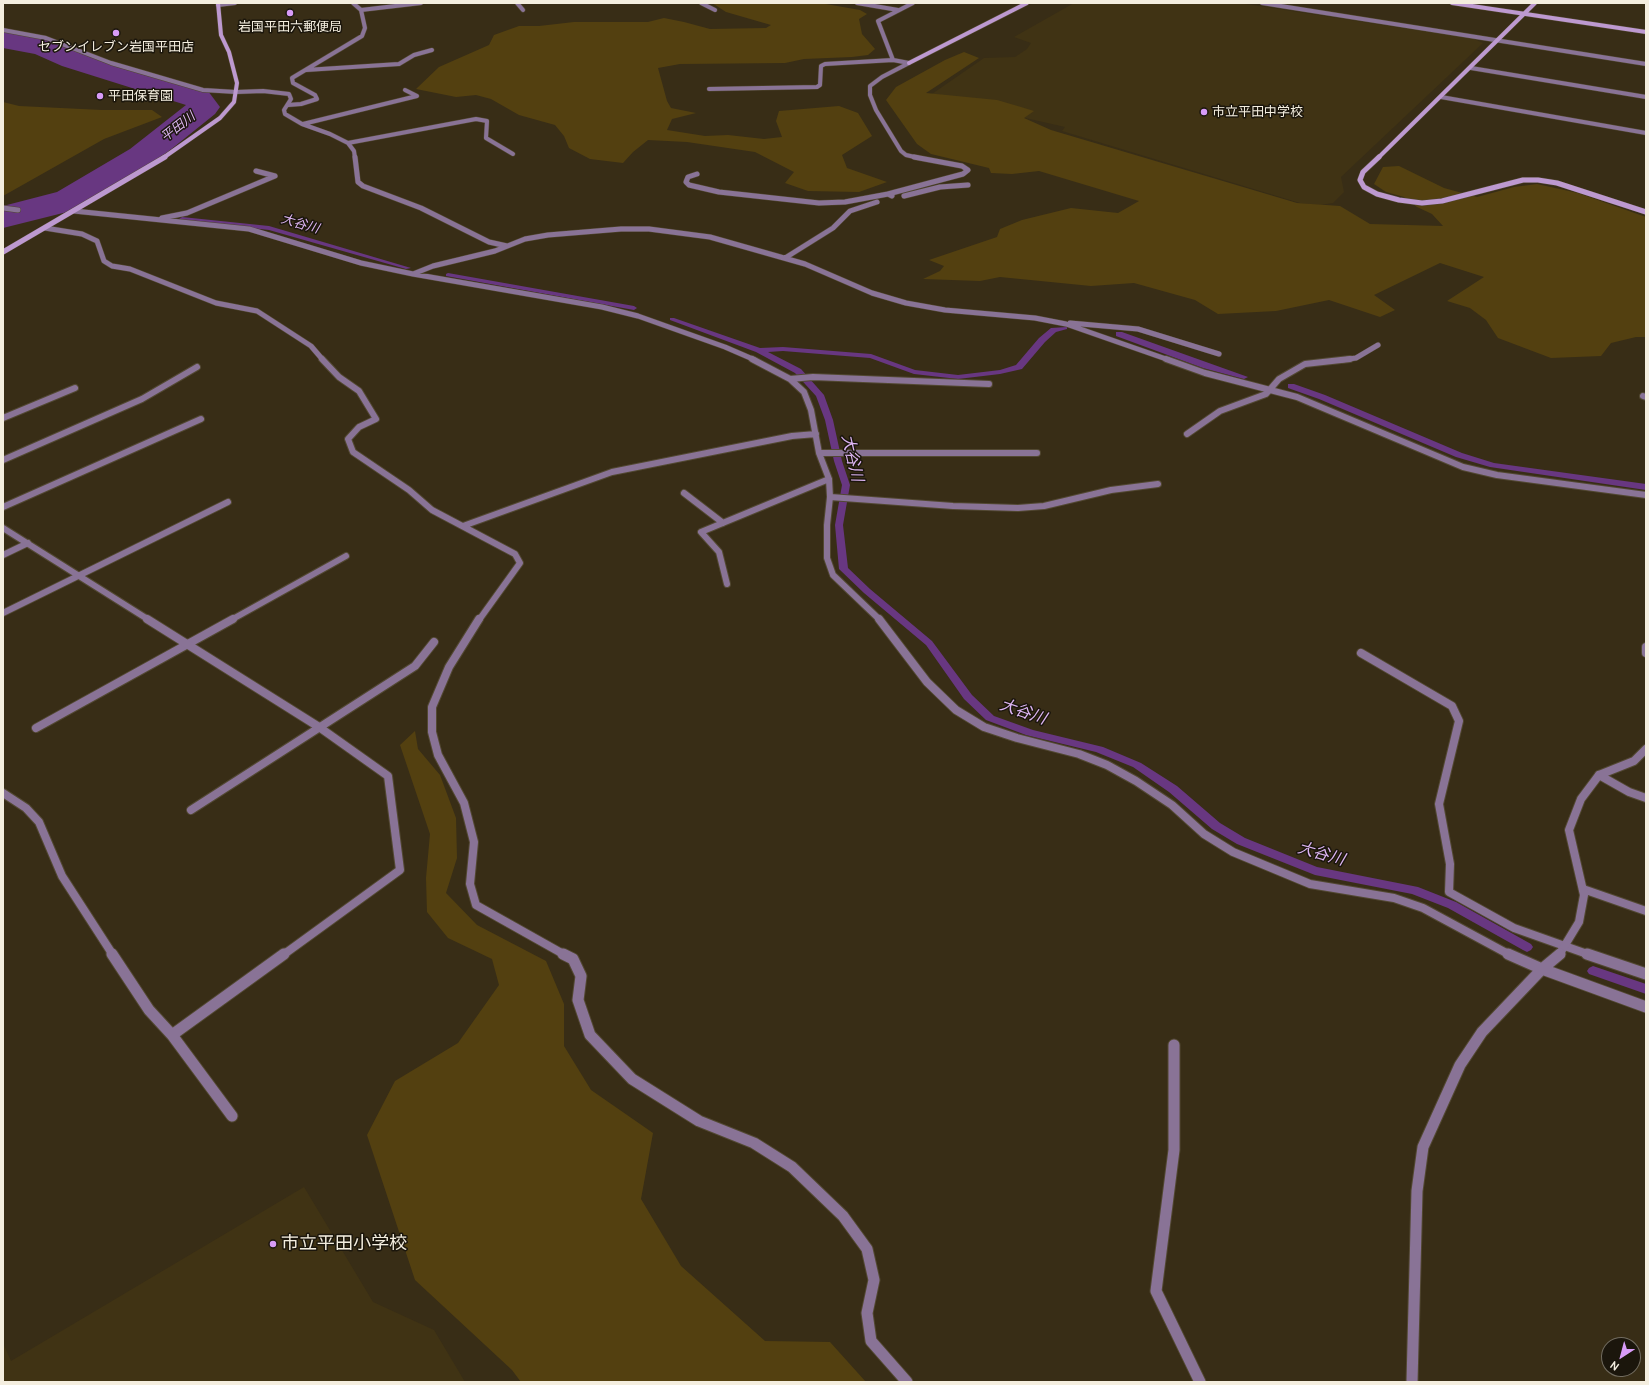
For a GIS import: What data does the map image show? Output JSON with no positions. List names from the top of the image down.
{
  "water": ["平田川", "大谷川"],
  "places": [
    "岩国平田六郵便局",
    "セブンイレブン岩国平田店",
    "平田保育園",
    "市立平田中学校",
    "市立平田小学校"
  ],
  "north": "bottom left"
}
